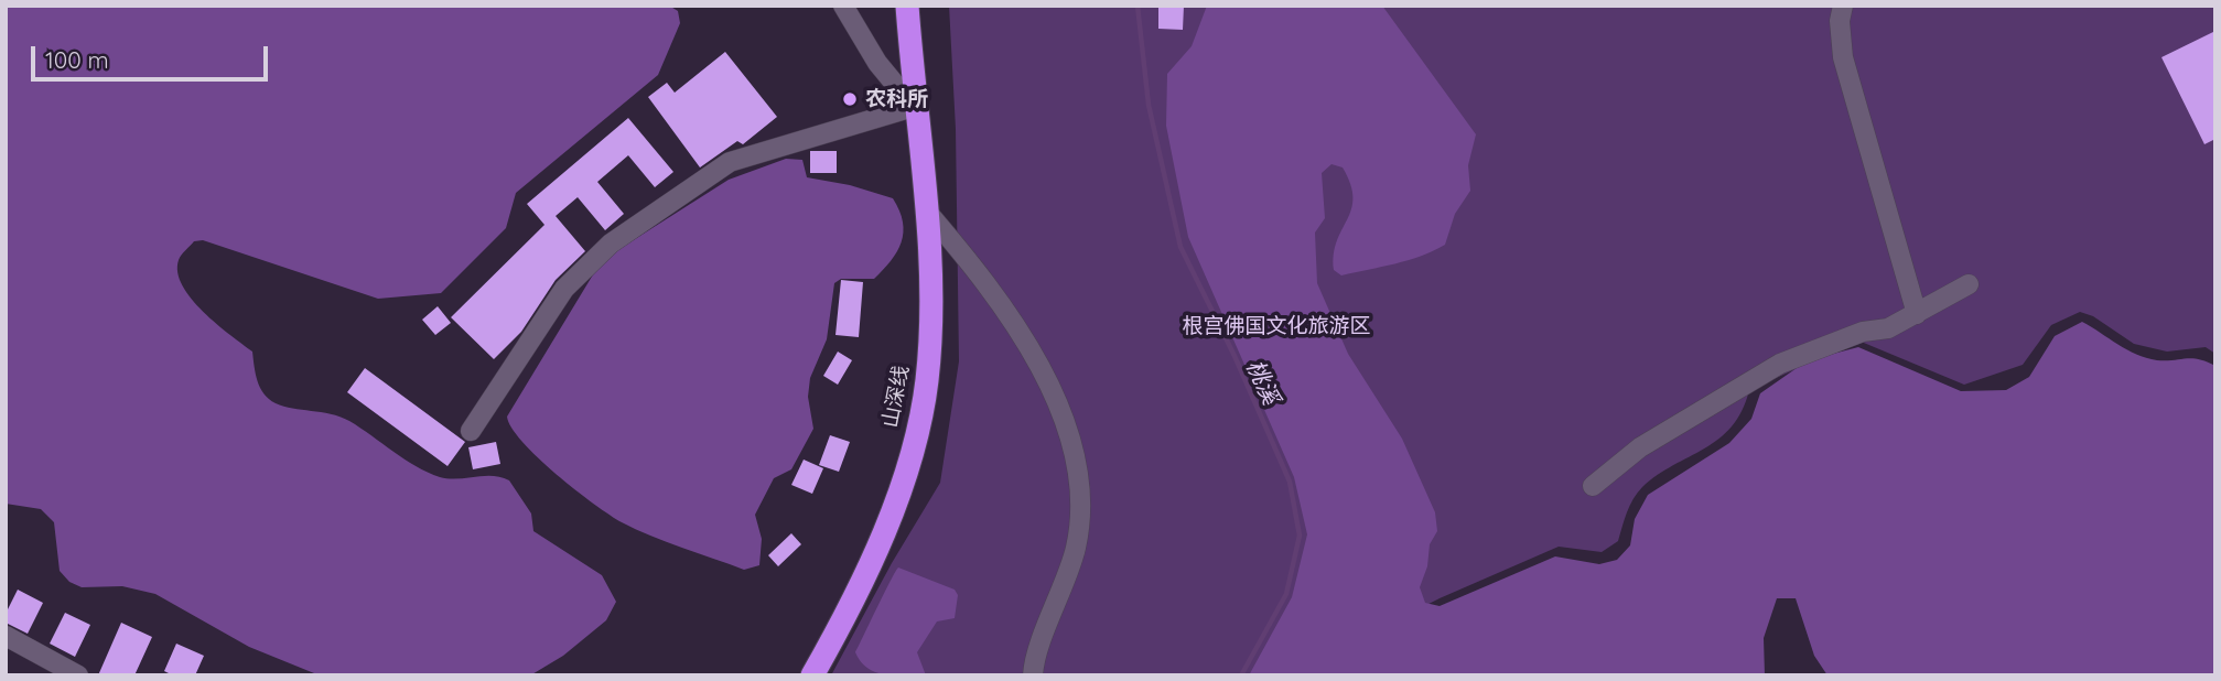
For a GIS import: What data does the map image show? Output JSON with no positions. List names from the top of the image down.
{
  "streets": {
    "highway": ["山深线"]
  },
  "water": ["桃溪"],
  "parks": ["根宫佛国文化旅游区"],
  "places": ["农科所"],
  "scale_bar": "100 m"
}
